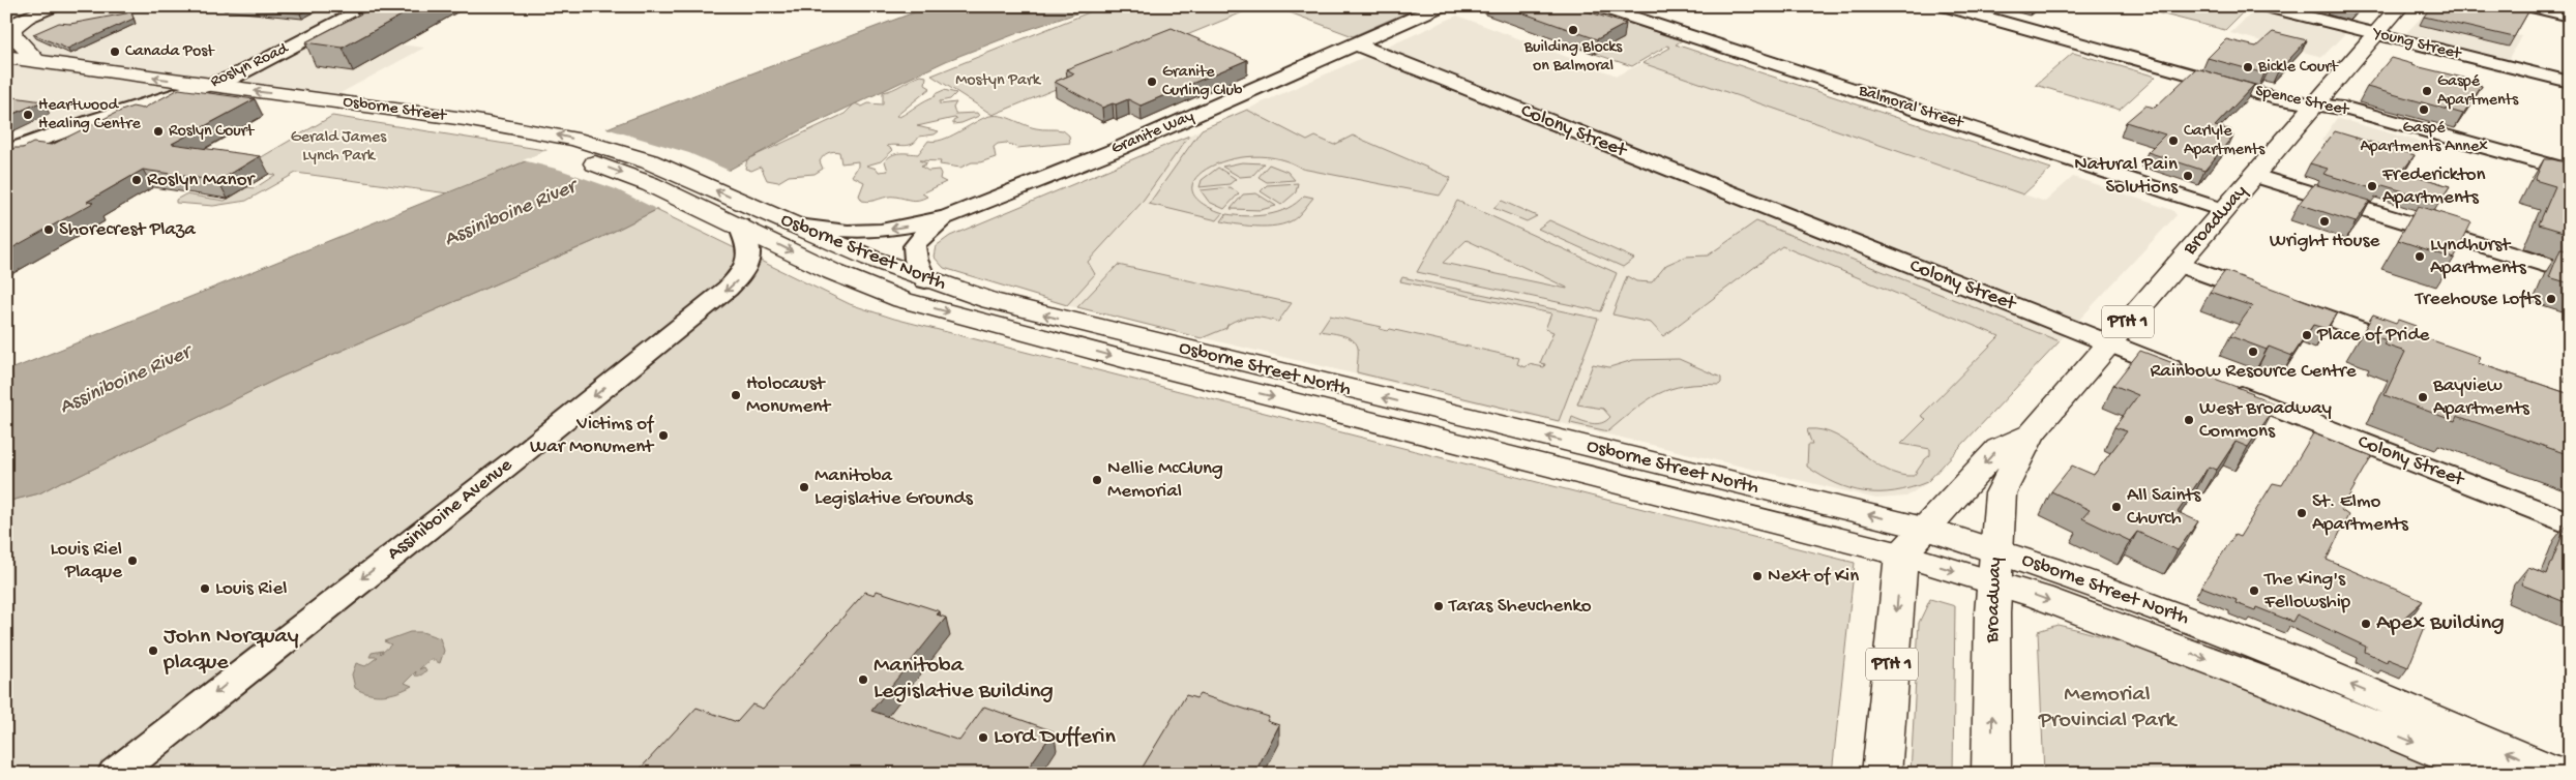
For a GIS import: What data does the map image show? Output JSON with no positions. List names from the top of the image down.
{
  "streets": {
    "main road": [
      "Osborne Street",
      "Broadway",
      "Osborne Street North",
      "PTH 1"
    ],
    "street": [
      "Young Street",
      "Roslyn Road",
      "Spence Street",
      "Balmoral Street",
      "Colony Street",
      "Granite Way",
      "Assiniboine Avenue"
    ]
  },
  "crossings": [
    ["Young Street", "Broadway"],
    ["Roslyn Road", "Osborne Street"],
    ["Spence Street", "Broadway"],
    ["Balmoral Street", "Broadway"],
    ["Osborne Street", "Granite Way"],
    ["Osborne Street", "Osborne Street North"],
    ["Osborne Street", "Assiniboine Avenue"],
    ["Colony Street", "Granite Way"],
    ["Colony Street", "Broadway"],
    ["Granite Way", "Osborne Street North"],
    ["Broadway", "Osborne Street North"],
    ["Broadway", "PTH 1"],
    ["Osborne Street North", "PTH 1"],
    ["Osborne Street North", "Assiniboine Avenue"]
  ],
  "one_way": ["Assiniboine Avenue"],
  "water": ["Assiniboine River"],
  "parks": ["Mostyn Park", "Gerald James Lynch Park", "Memorial Provincial Park"],
  "places": [
    "Building Blocks on Balmoral",
    "Canada Post",
    "Bickle Court",
    "Granite Curling Club",
    "Gaspé Apartments",
    "Gaspé Apartments Annex",
    "Heartwood Healing Centre",
    "Roslyn Court",
    "Carlyle Apartments",
    "Natural Pain Solutions",
    "Roslyn Manor",
    "Frederickton Apartments",
    "Wright House",
    "Shorecrest Plaza",
    "Lyndhurst Apartments",
    "Treehouse Lofts",
    "Place of Pride",
    "Rainbow Resource Centre",
    "Holocaust Monument",
    "Bayview Apartments",
    "West Broadway Commons",
    "Victims of War Monument",
    "Nellie McClung Memorial",
    "Manitoba Legislative Grounds",
    "All Saints Church",
    "St. Elmo Apartments",
    "Louis Riel Plaque",
    "Next of Kin",
    "Louis Riel",
    "The King's Fellowship",
    "Taras Shevchenko",
    "Apex Building",
    "John Norquay plaque",
    "Manitoba Legislative Building",
    "Lord Dufferin"
  ]
}
